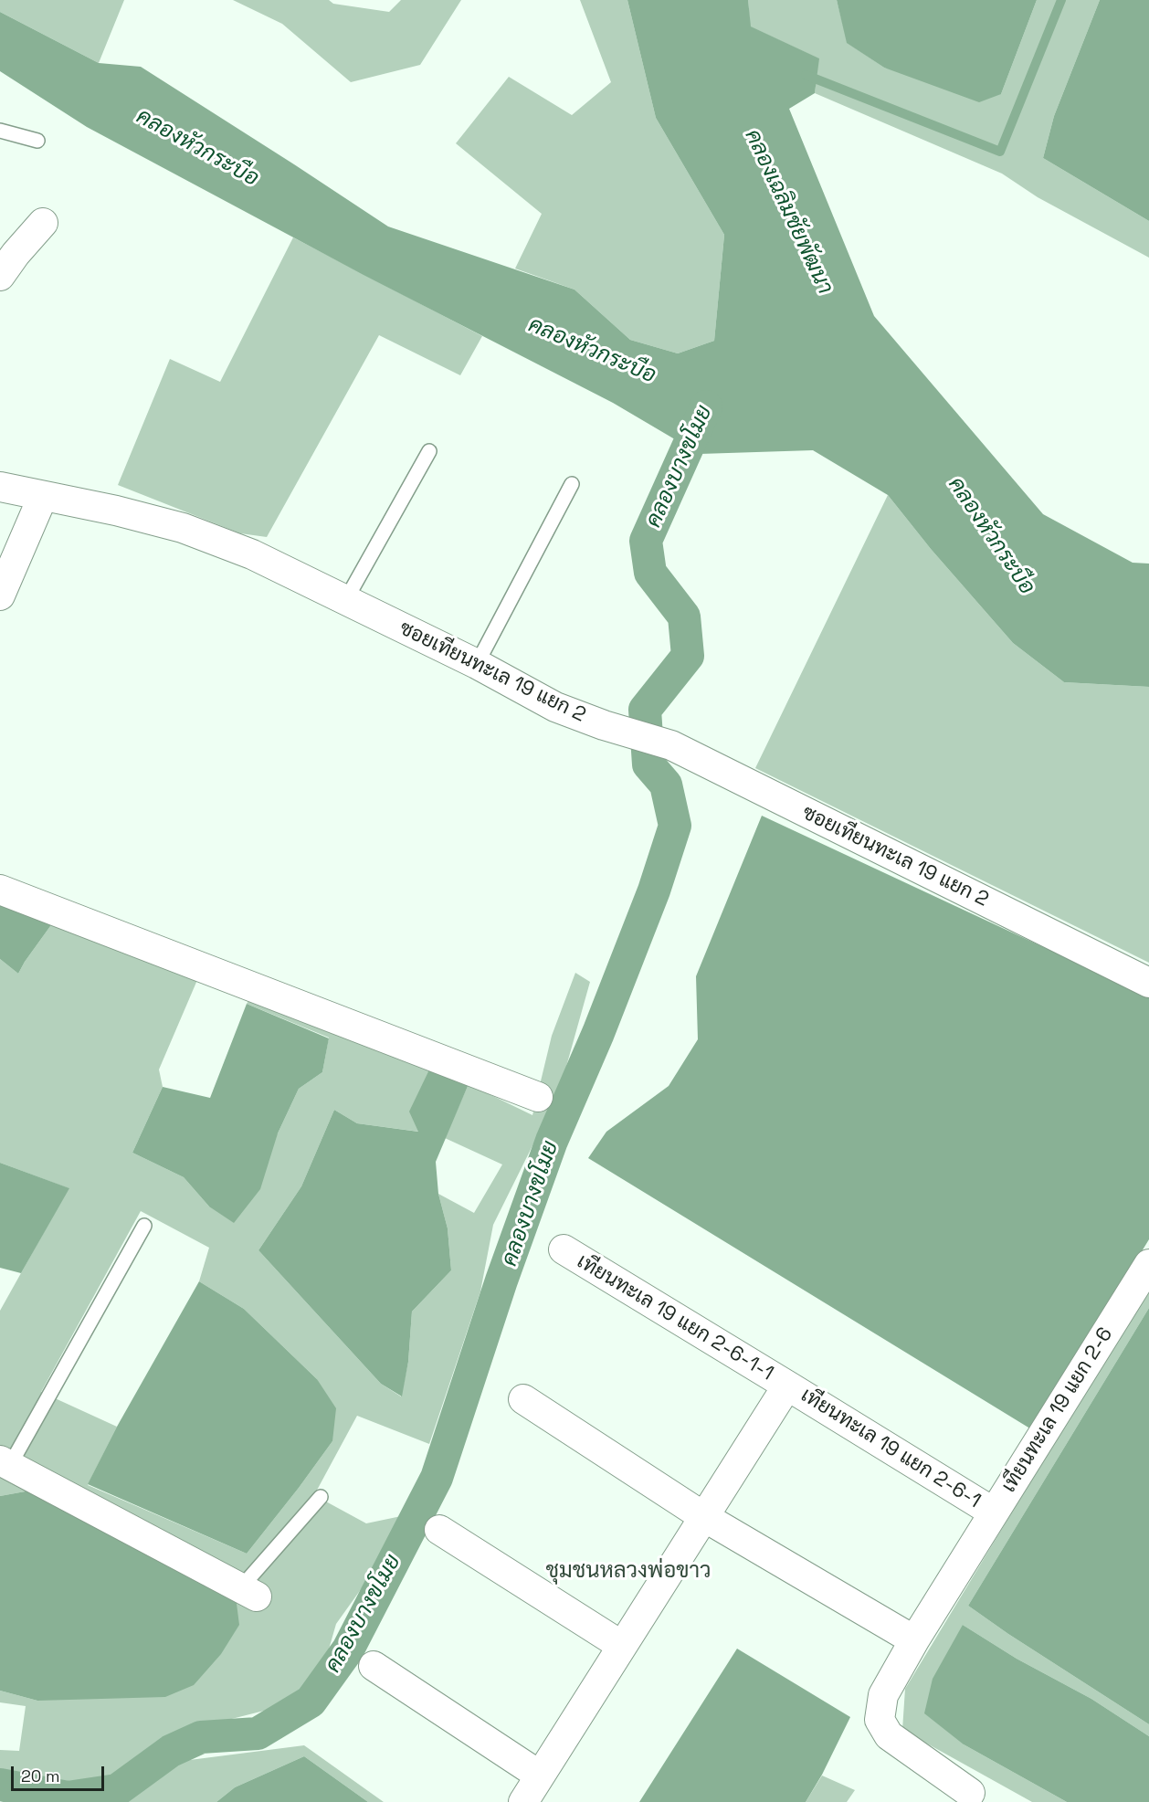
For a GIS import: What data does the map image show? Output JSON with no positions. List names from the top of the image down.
{
  "streets": {
    "street": [
      "ซอยเทียนทะเล 19 แยก 2",
      "เทียนทะเล 19 แยก 2-6-1-1",
      "เทียนทะเล 19 แยก 2-6",
      "เทียนทะเล 19 แยก 2-6-1"
    ]
  },
  "crossings": [
    ["เทียนทะเล 19 แยก 2-6-1-1", "เทียนทะเล 19 แยก 2-6-1"],
    ["เทียนทะเล 19 แยก 2-6", "เทียนทะเล 19 แยก 2-6-1"]
  ],
  "districts": ["ชุมชนหลวงพ่อขาว"],
  "water": ["คลองหัวกระบือ", "คลองเฉลิมชัยพัฒนา", "คลองบางขโมย"],
  "scale_bar": "20 m"
}
